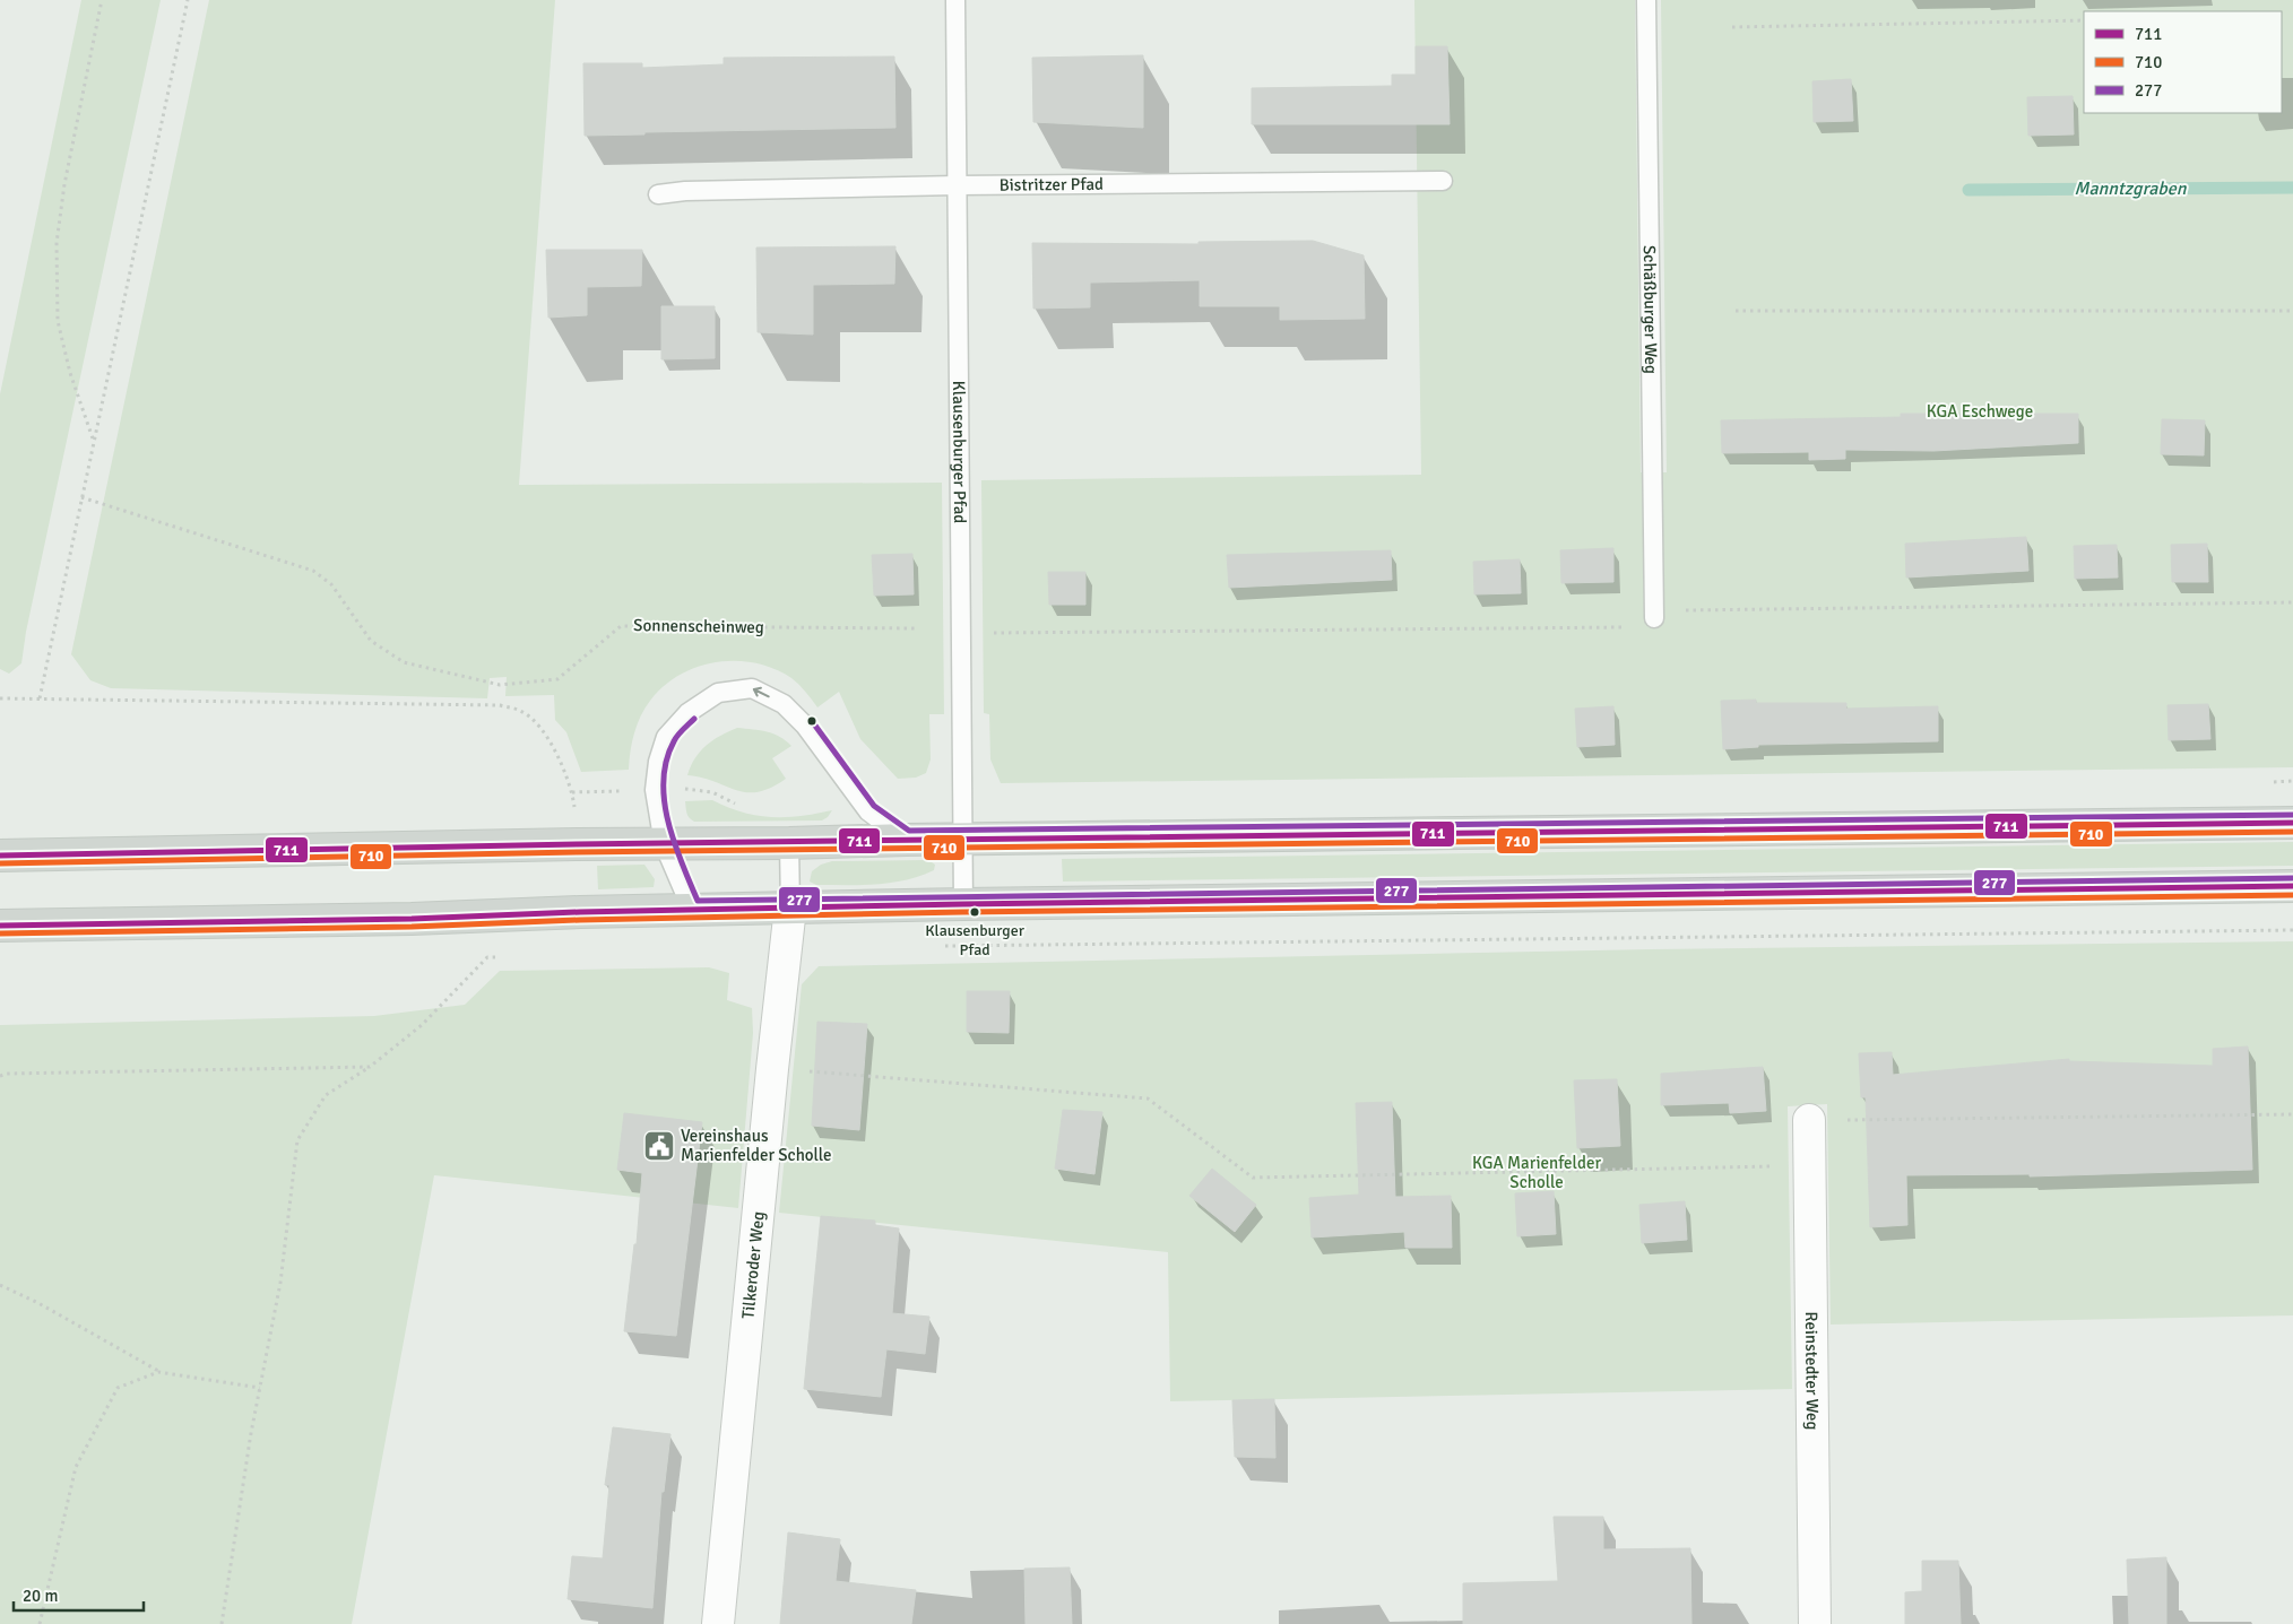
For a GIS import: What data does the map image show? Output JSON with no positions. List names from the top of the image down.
{
  "streets": {
    "street": ["Tilkeroder Weg", "Reinstedter Weg"],
    "lane": ["Bistritzer Pfad", "Schäßburger Weg", "Klausenburger Pfad"],
    "path": ["Sonnenscheinweg"]
  },
  "crossings": [
    ["Bistritzer Pfad", "Klausenburger Pfad"]
  ],
  "water": ["Manntzgraben"],
  "parks": ["KGA Eschwege", "KGA Marienfelder Scholle"],
  "places": {
    "other": ["Klausenburger Pfad"],
    "public building": ["Vereinshaus Marienfelder Scholle"]
  },
  "lines": ["transit line 277", "transit line 711", "transit line 710"],
  "legend": ["711", "710", "277"],
  "scale_bar": "20 m"
}
